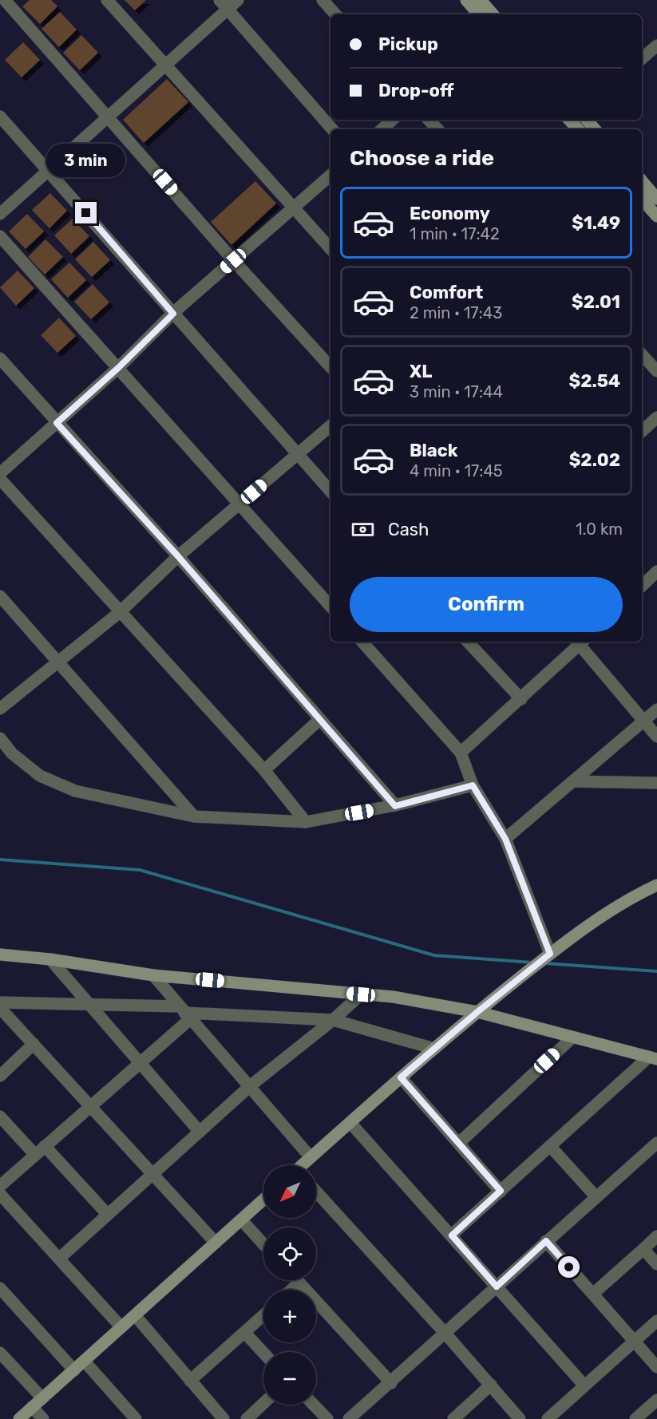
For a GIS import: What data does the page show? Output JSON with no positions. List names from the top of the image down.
{
  "north": "bottom left",
  "page": {
    "banner": ["Pickup", "Drop-off"],
    "heading": "Choose a ride",
    "bubble": "3 min",
    "list": [
      {
        "name": "Economy",
        "note": "1 min · 17:42",
        "value": "$1.49"
      },
      {
        "name": "Comfort",
        "note": "2 min · 17:43",
        "value": "$2.01"
      },
      {
        "name": "XL",
        "note": "3 min · 17:44",
        "value": "$2.54"
      },
      {
        "name": "Black",
        "note": "4 min · 17:45",
        "value": "$2.02"
      }
    ],
    "pay": ["Cash", "1.0 km"],
    "buttons": "Confirm",
    "map_buttons": ["+", "−"]
  }
}
